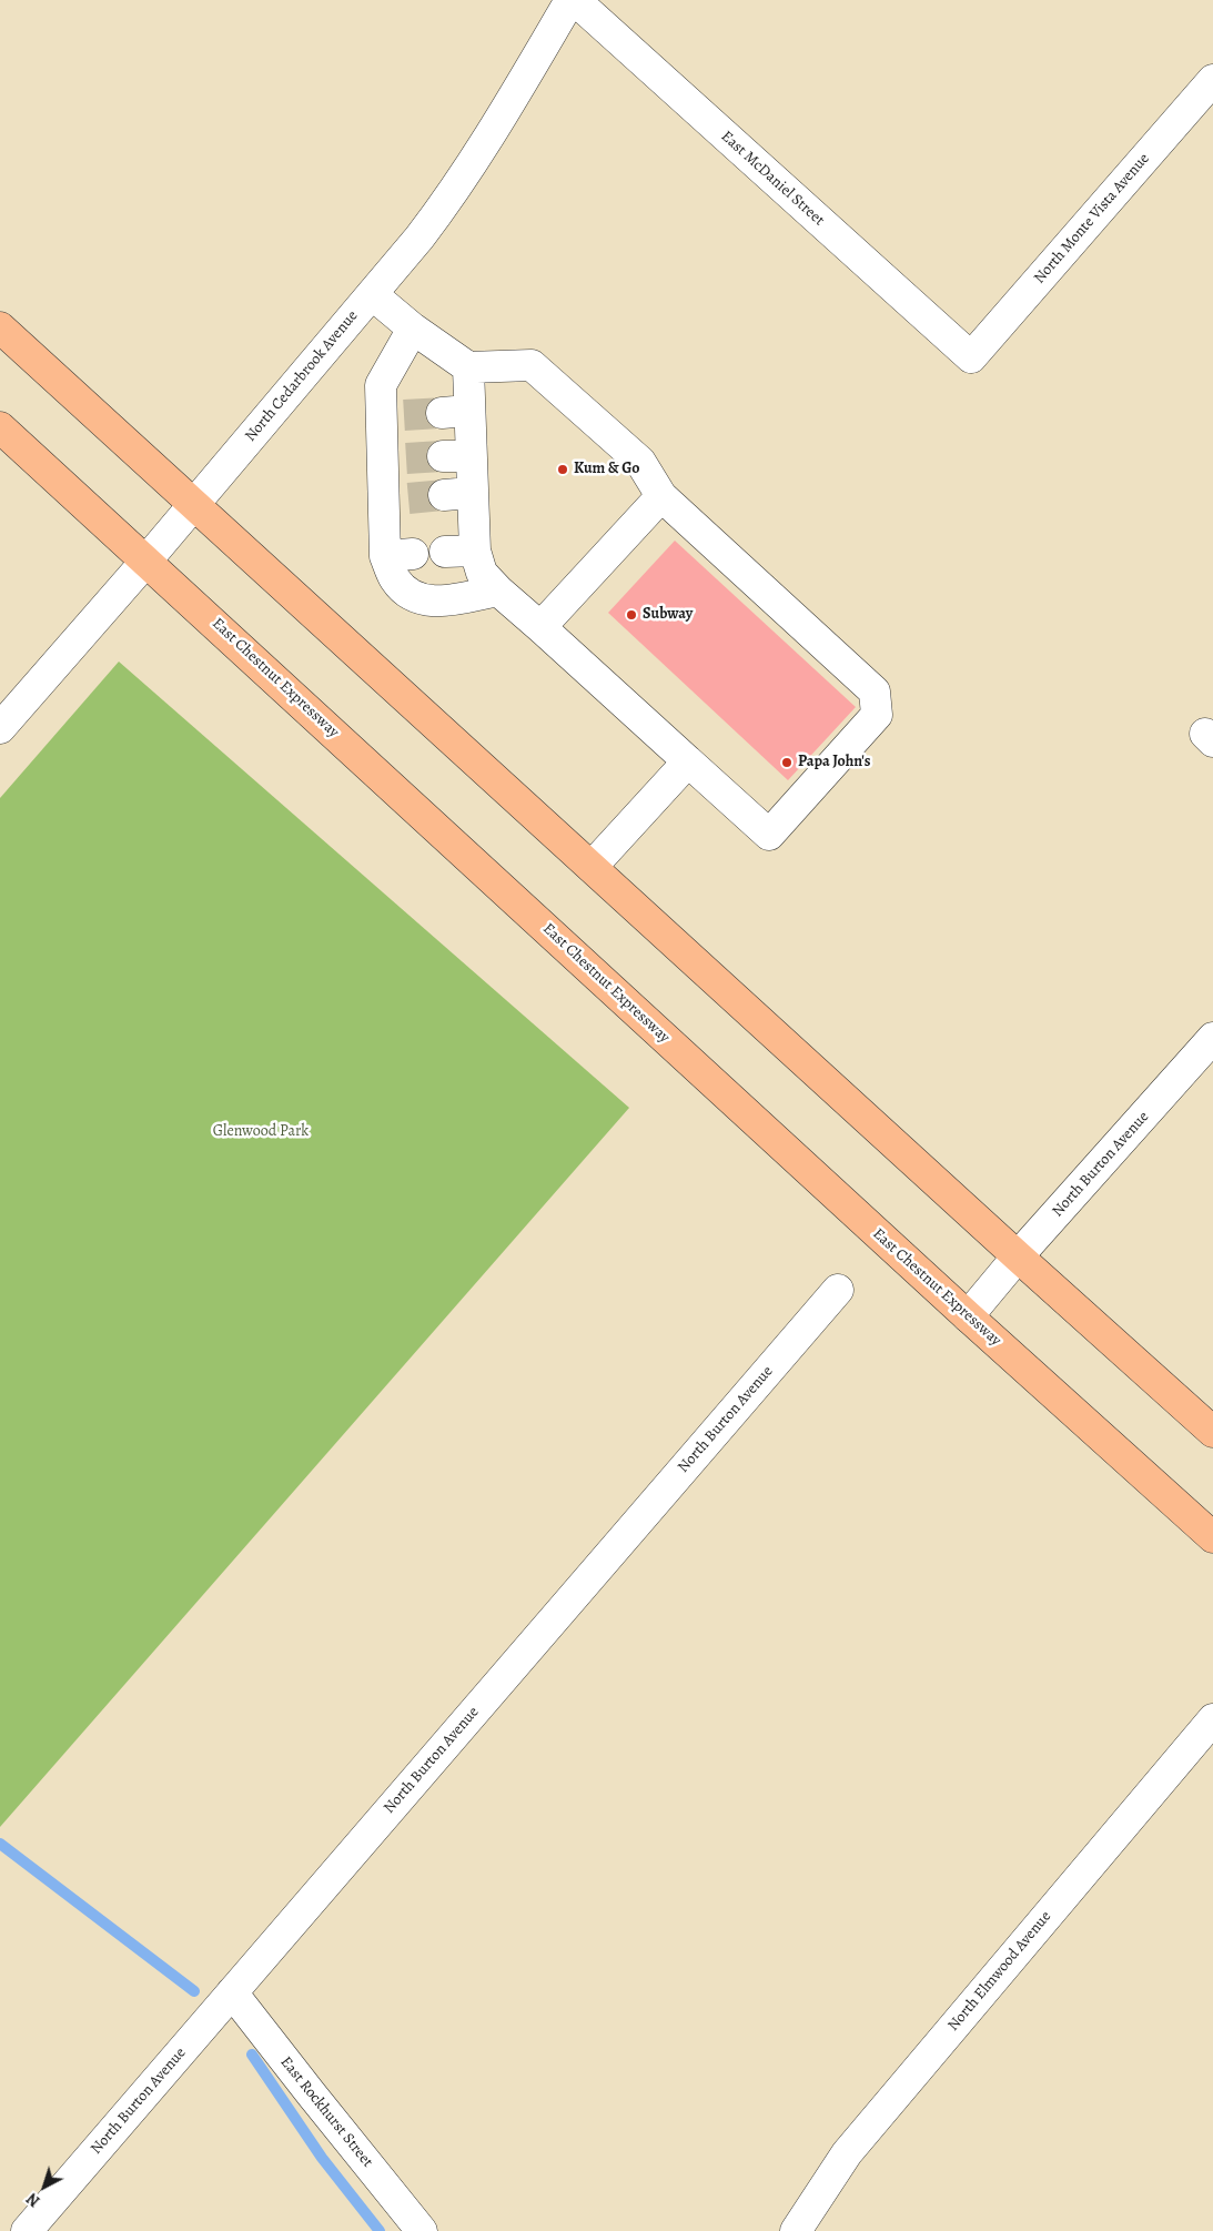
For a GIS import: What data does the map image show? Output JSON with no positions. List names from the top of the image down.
{
  "streets": {
    "main road": ["East Chestnut Expressway"],
    "street": [
      "East McDaniel Street",
      "North Monte Vista Avenue",
      "North Cedarbrook Avenue",
      "North Burton Avenue",
      "North Elmwood Avenue",
      "East Rockhurst Street"
    ]
  },
  "crossings": [
    ["East McDaniel Street", "North Monte Vista Avenue"],
    ["East McDaniel Street", "North Cedarbrook Avenue"],
    ["North Cedarbrook Avenue", "East Chestnut Expressway"],
    ["East Chestnut Expressway", "North Burton Avenue"],
    ["North Burton Avenue", "East Rockhurst Street"]
  ],
  "parks": ["Glenwood Park"],
  "places": ["Kum & Go", "Subway", "Papa John's"],
  "north": "bottom left"
}
